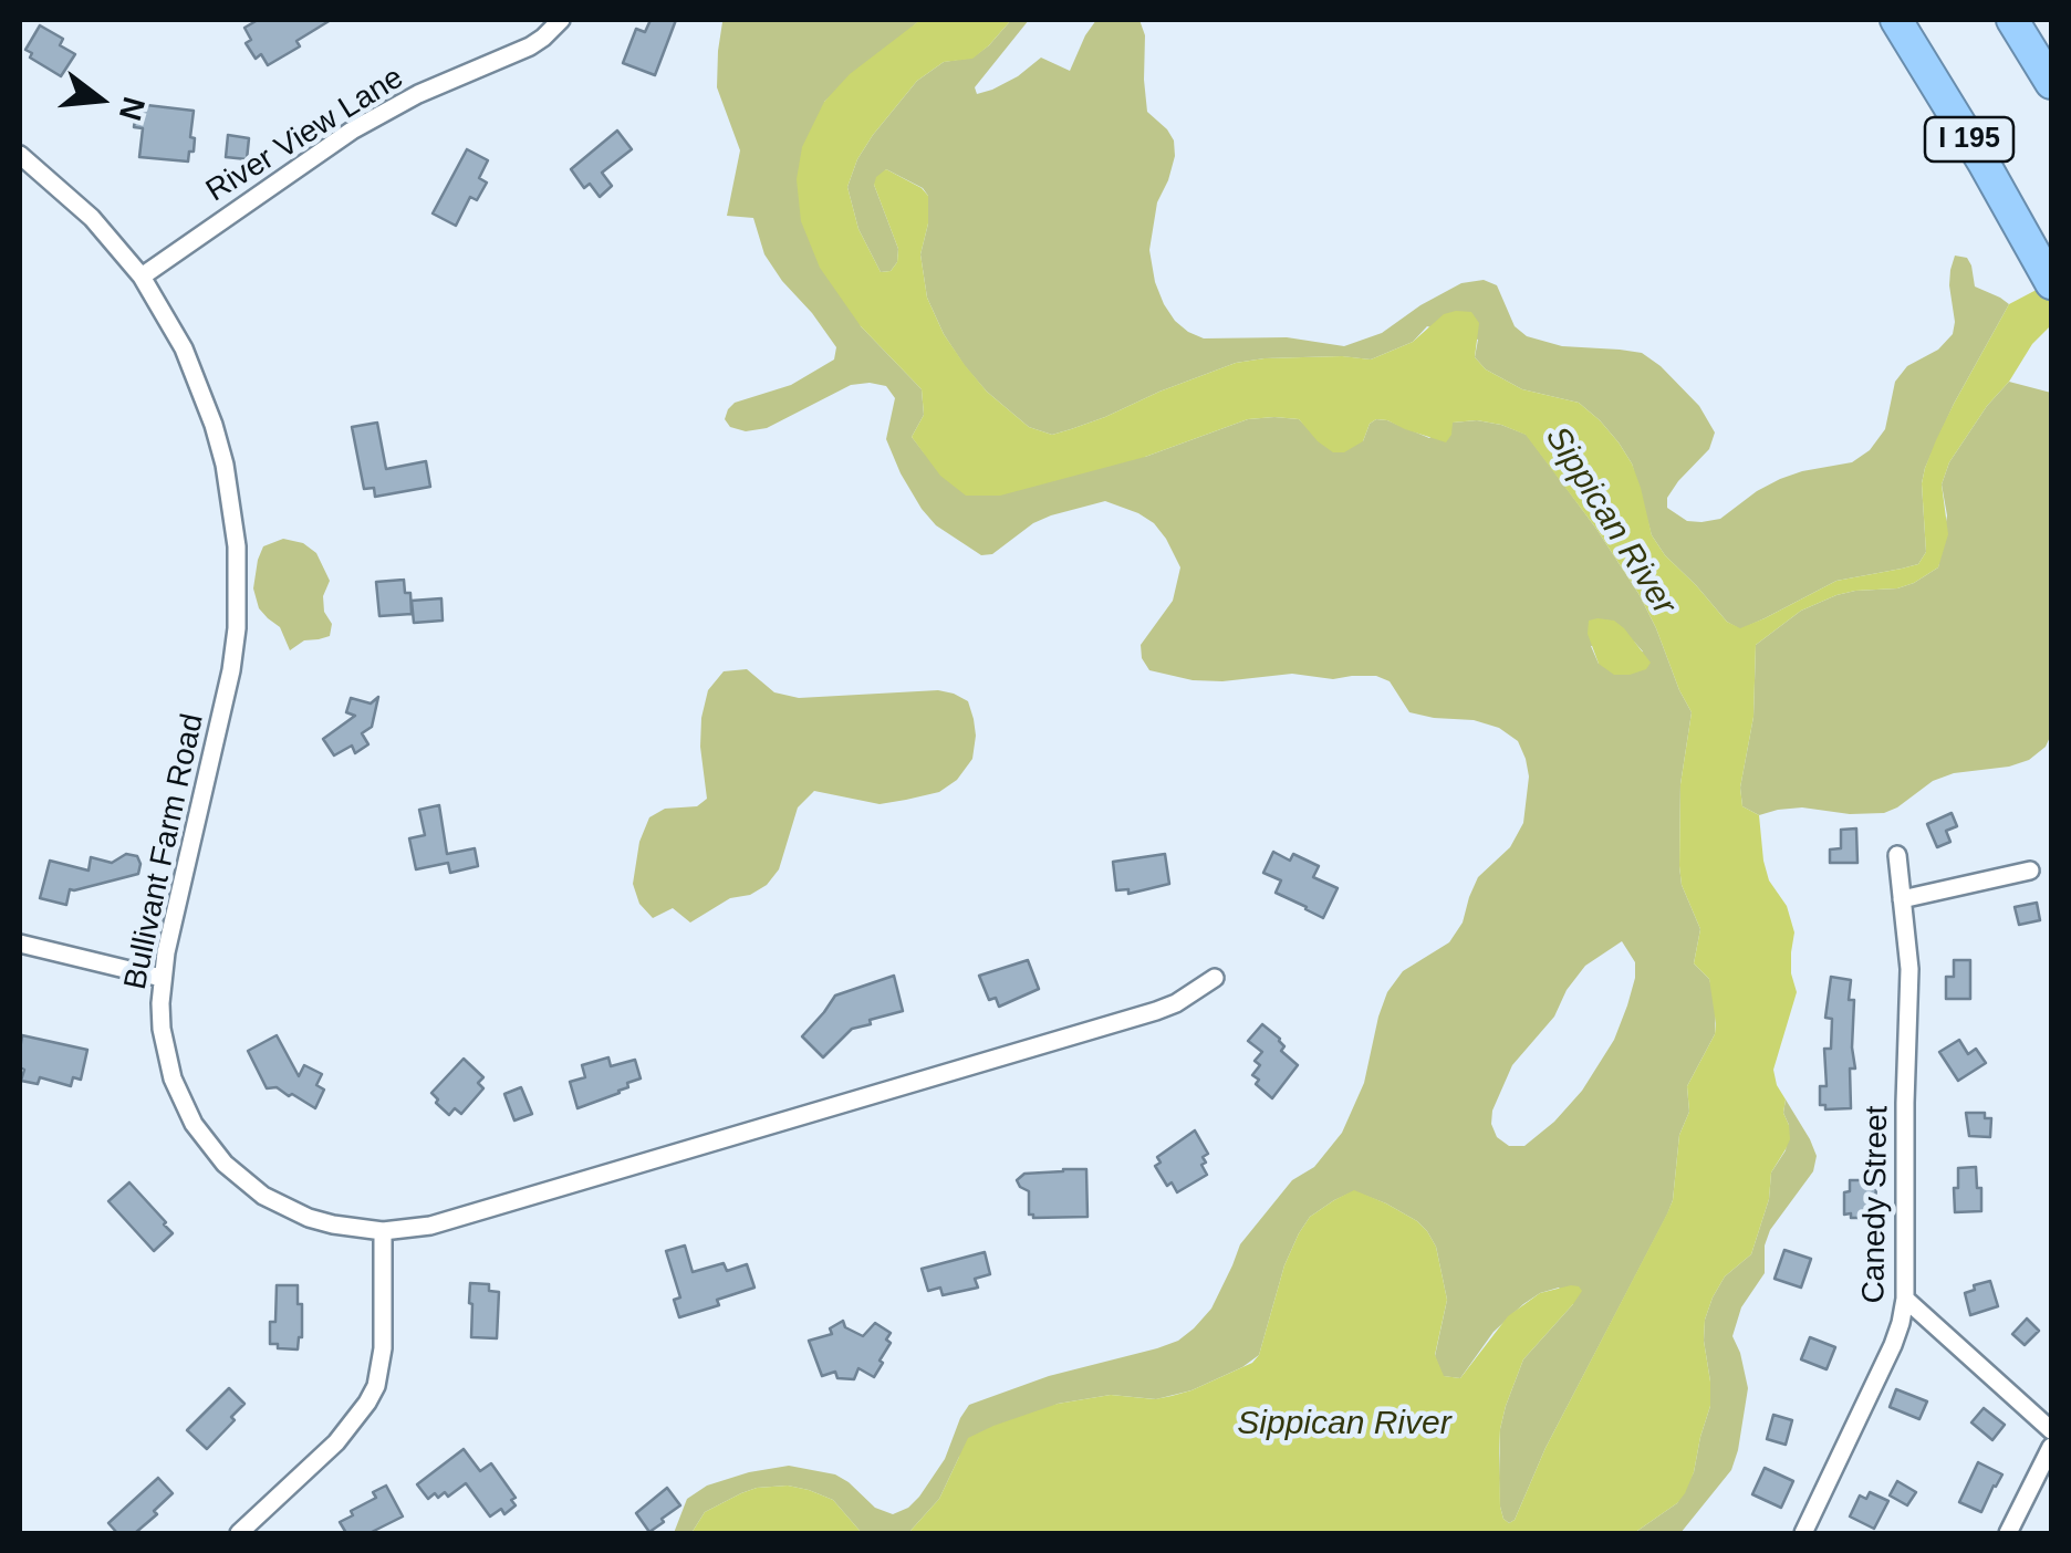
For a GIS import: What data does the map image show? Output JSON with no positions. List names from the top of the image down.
{
  "streets": {
    "highway": ["I 195"],
    "street": ["River View Lane", "Bullivant Farm Road", "Canedy Street"]
  },
  "crossings": [
    ["River View Lane", "Bullivant Farm Road"]
  ],
  "water": ["Sippican River"],
  "north": "right"
}
